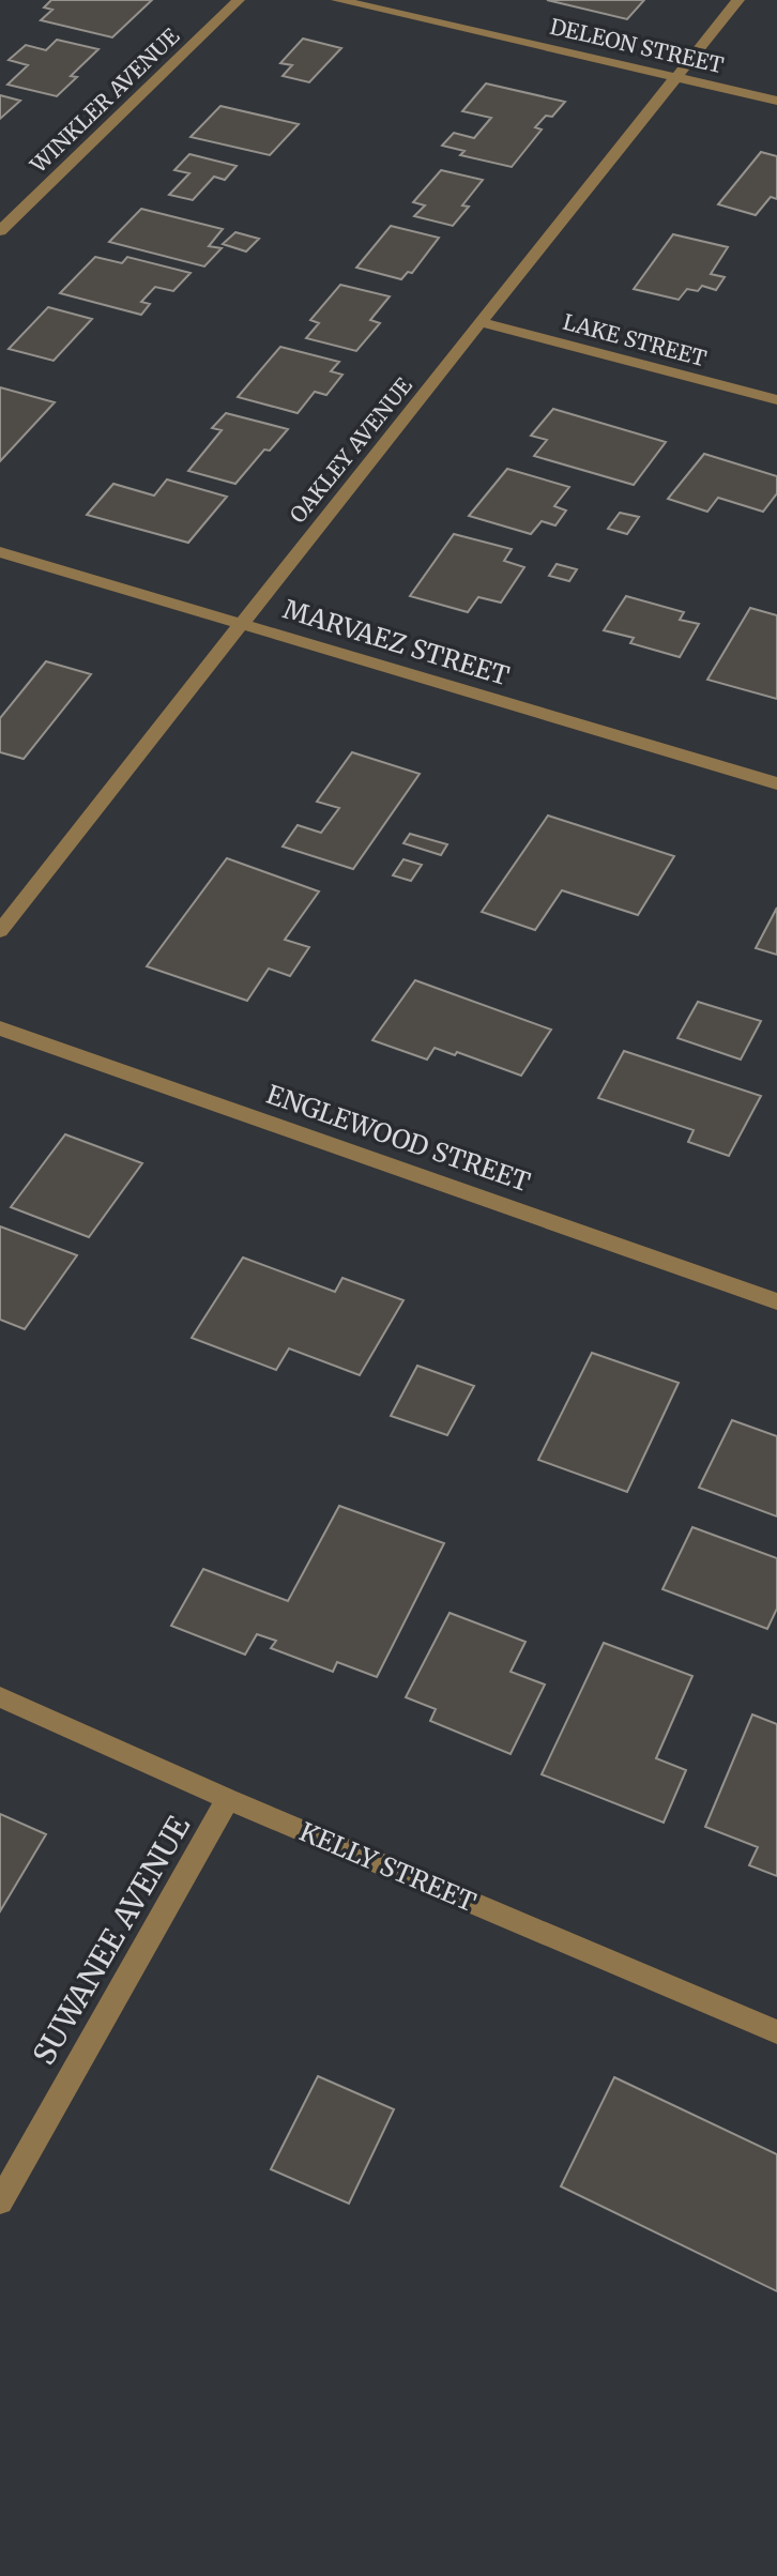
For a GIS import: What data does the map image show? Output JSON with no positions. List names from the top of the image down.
{
  "streets": {
    "street": [
      "DELEON STREET",
      "WINKLER AVENUE",
      "LAKE STREET",
      "OAKLEY AVENUE",
      "MARVAEZ STREET",
      "ENGLEWOOD STREET",
      "KELLY STREET",
      "SUWANEE AVENUE"
    ]
  },
  "crossings": [
    ["DELEON STREET", "OAKLEY AVENUE"],
    ["LAKE STREET", "OAKLEY AVENUE"],
    ["OAKLEY AVENUE", "MARVAEZ STREET"],
    ["KELLY STREET", "SUWANEE AVENUE"]
  ]
}
